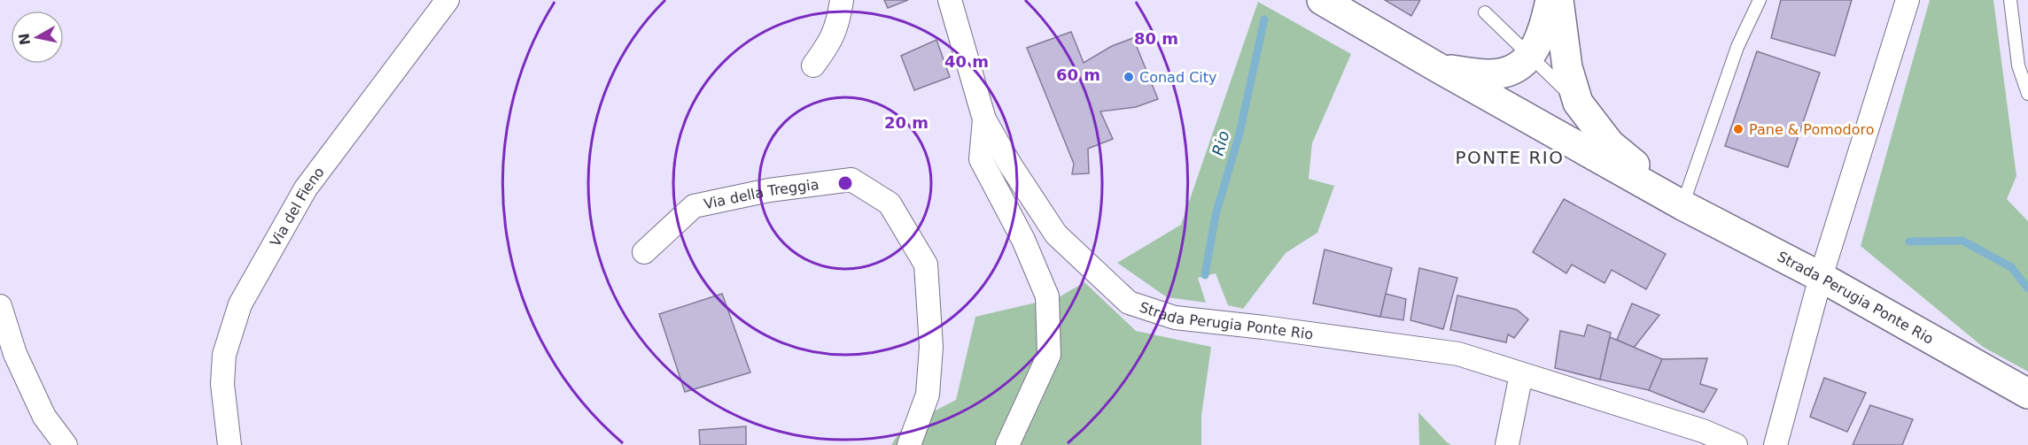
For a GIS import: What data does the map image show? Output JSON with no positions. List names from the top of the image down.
{
  "streets": {
    "main road": ["Strada Perugia Ponte Rio"],
    "street": ["Via della Treggia", "Via del Fieno"]
  },
  "districts": ["PONTE RIO"],
  "water": ["Rio"],
  "places": ["Conad City", "Pane & Pomodoro"],
  "north": "left",
  "rings": [
    "80 m",
    "40 m",
    "60 m",
    "20 m"
  ]
}
